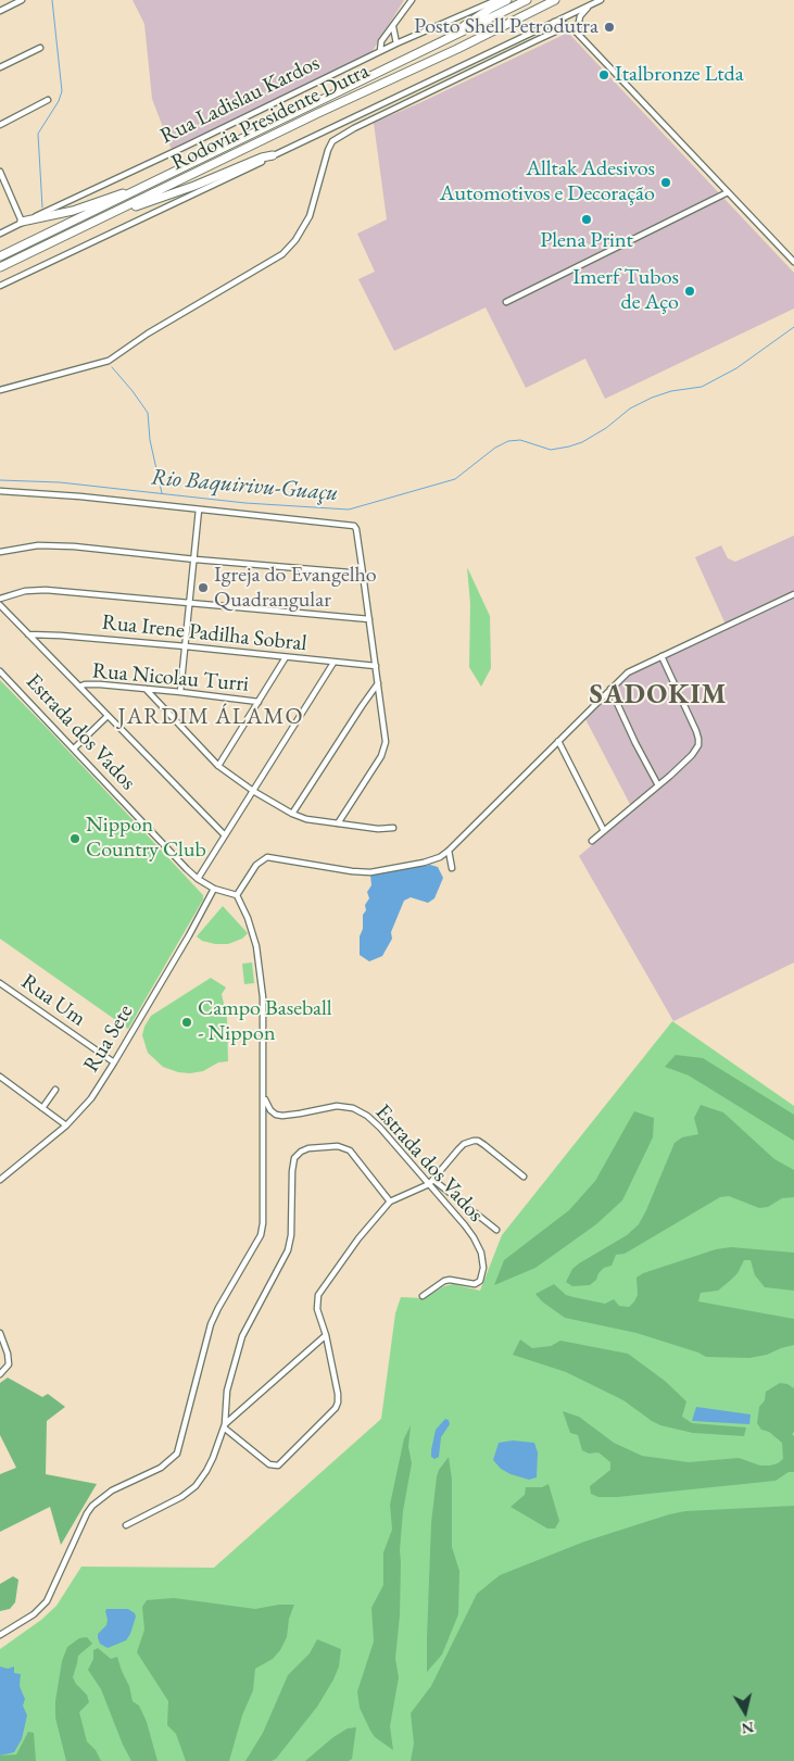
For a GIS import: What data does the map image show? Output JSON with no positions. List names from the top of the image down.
{
  "streets": {
    "highway": ["Rodovia Presidente Dutra"],
    "street": [
      "Rua Ladislau Kardos",
      "Rua Irene Padilha Sobral",
      "Rua Nicolau Turri",
      "Estrada dos Vados",
      "Rua Um",
      "Rua Sete"
    ]
  },
  "crossings": [
    ["Estrada dos Vados", "Rua Sete"],
    ["Rua Um", "Rua Sete"]
  ],
  "districts": ["SADOKIM", "JARDIM ÁLAMO"],
  "water": ["Rio Baquirivu-Guaçu"],
  "places": [
    "Posto Shell Petrodutra",
    "Italbronze Ltda",
    "Alltak Adesivos Automotivos e Decoração",
    "Plena Print",
    "Imerf Tubos de Aço",
    "Igreja do Evangelho Quadrangular",
    "Nippon Country Club",
    "Campo Baseball - Nippon"
  ],
  "north": "bottom"
}
